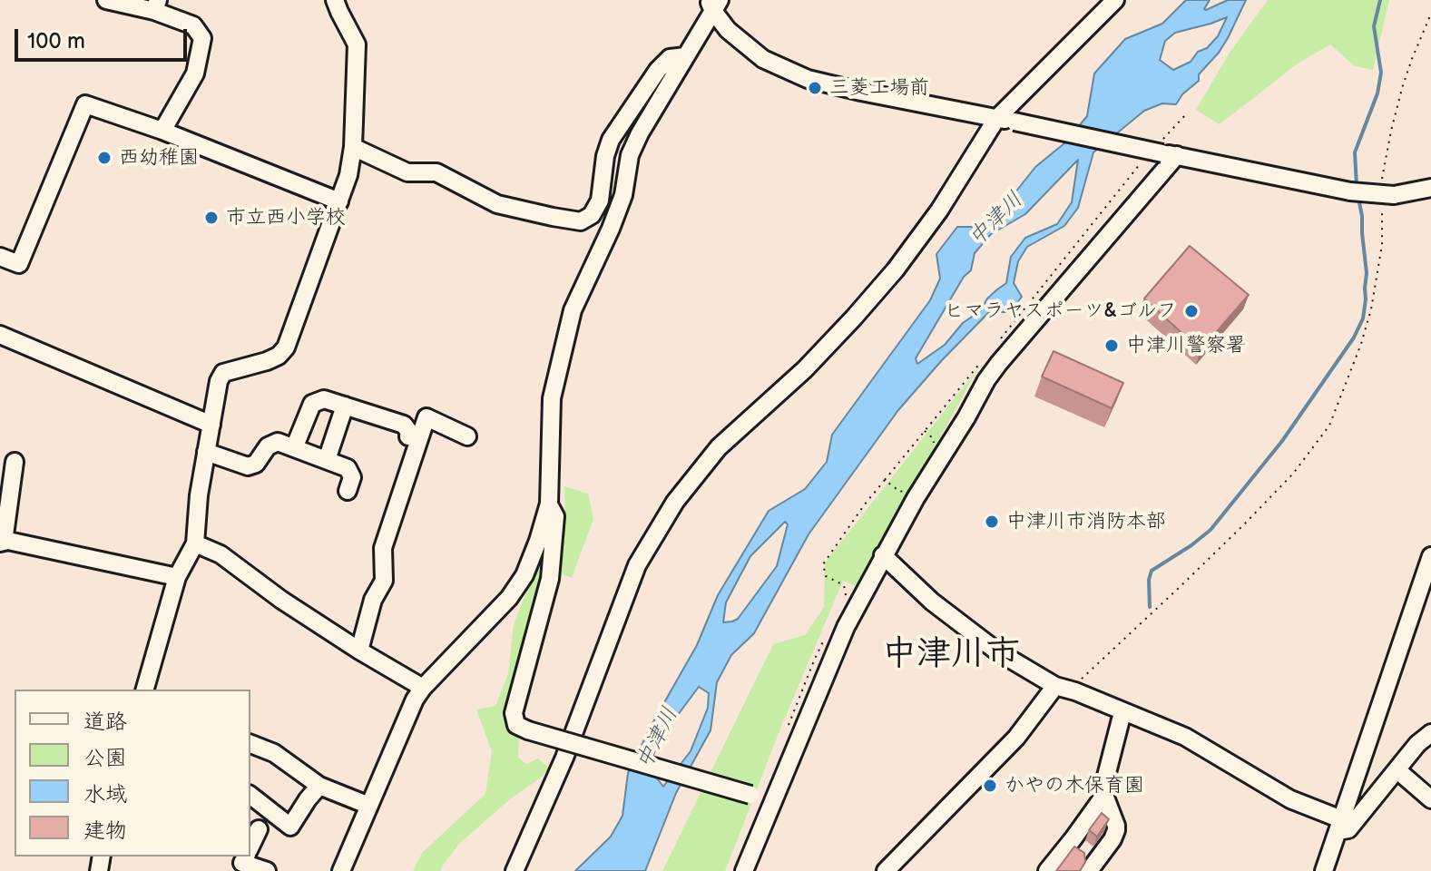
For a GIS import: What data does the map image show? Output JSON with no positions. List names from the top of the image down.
{
  "districts": ["中津川市"],
  "water": ["中津川"],
  "places": [
    "三菱工場前",
    "西幼稚園",
    "市立西小学校",
    "ヒマラヤスポーツ&ゴルフ",
    "中津川警察署",
    "中津川市消防本部",
    "かやの木保育園"
  ],
  "legend": [
    "道路",
    "公園",
    "水域",
    "建物"
  ],
  "scale_bar": "100 m"
}
